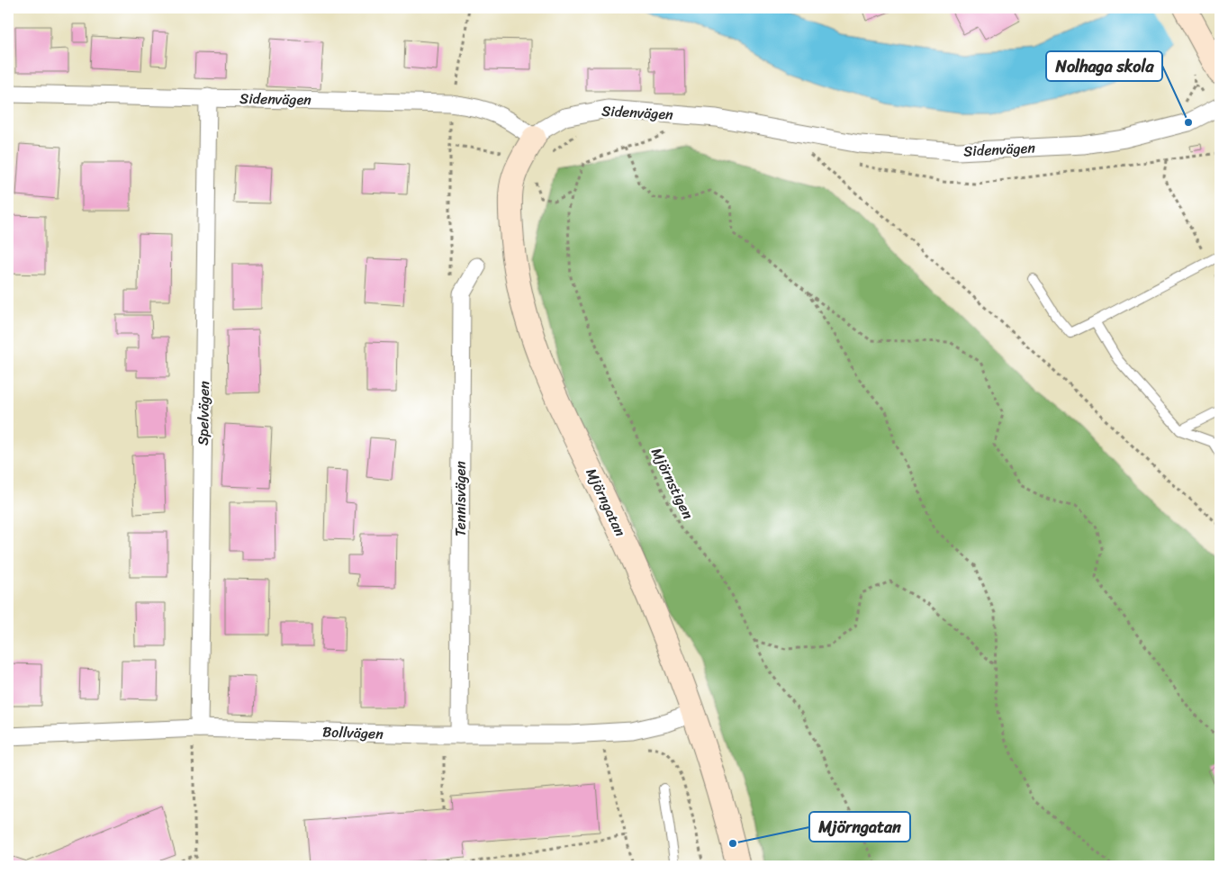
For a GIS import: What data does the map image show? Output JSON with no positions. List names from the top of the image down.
{
  "streets": {
    "street": [
      "Sidenvägen",
      "Spelvägen",
      "Tennisvägen",
      "Mjörngatan",
      "Bollvägen"
    ],
    "path": ["Mjörnstigen"]
  },
  "crossings": [
    ["Sidenvägen", "Spelvägen"],
    ["Sidenvägen", "Mjörngatan"],
    ["Spelvägen", "Bollvägen"],
    ["Tennisvägen", "Bollvägen"],
    ["Mjörngatan", "Bollvägen"]
  ],
  "places": ["Nolhaga skola", "Mjörngatan"]
}
